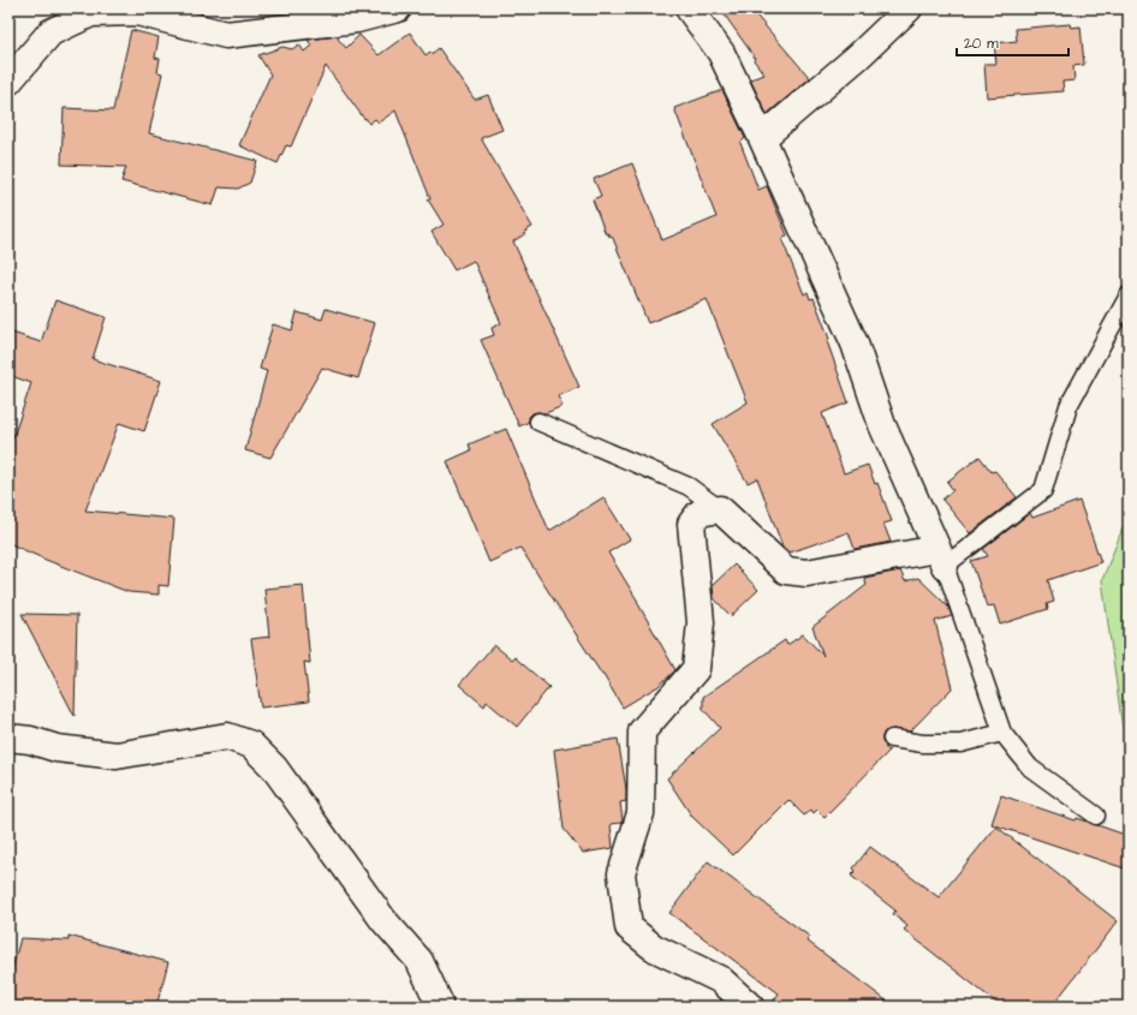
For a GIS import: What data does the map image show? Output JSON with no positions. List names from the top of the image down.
{
  "scale_bar": "20 m"
}
